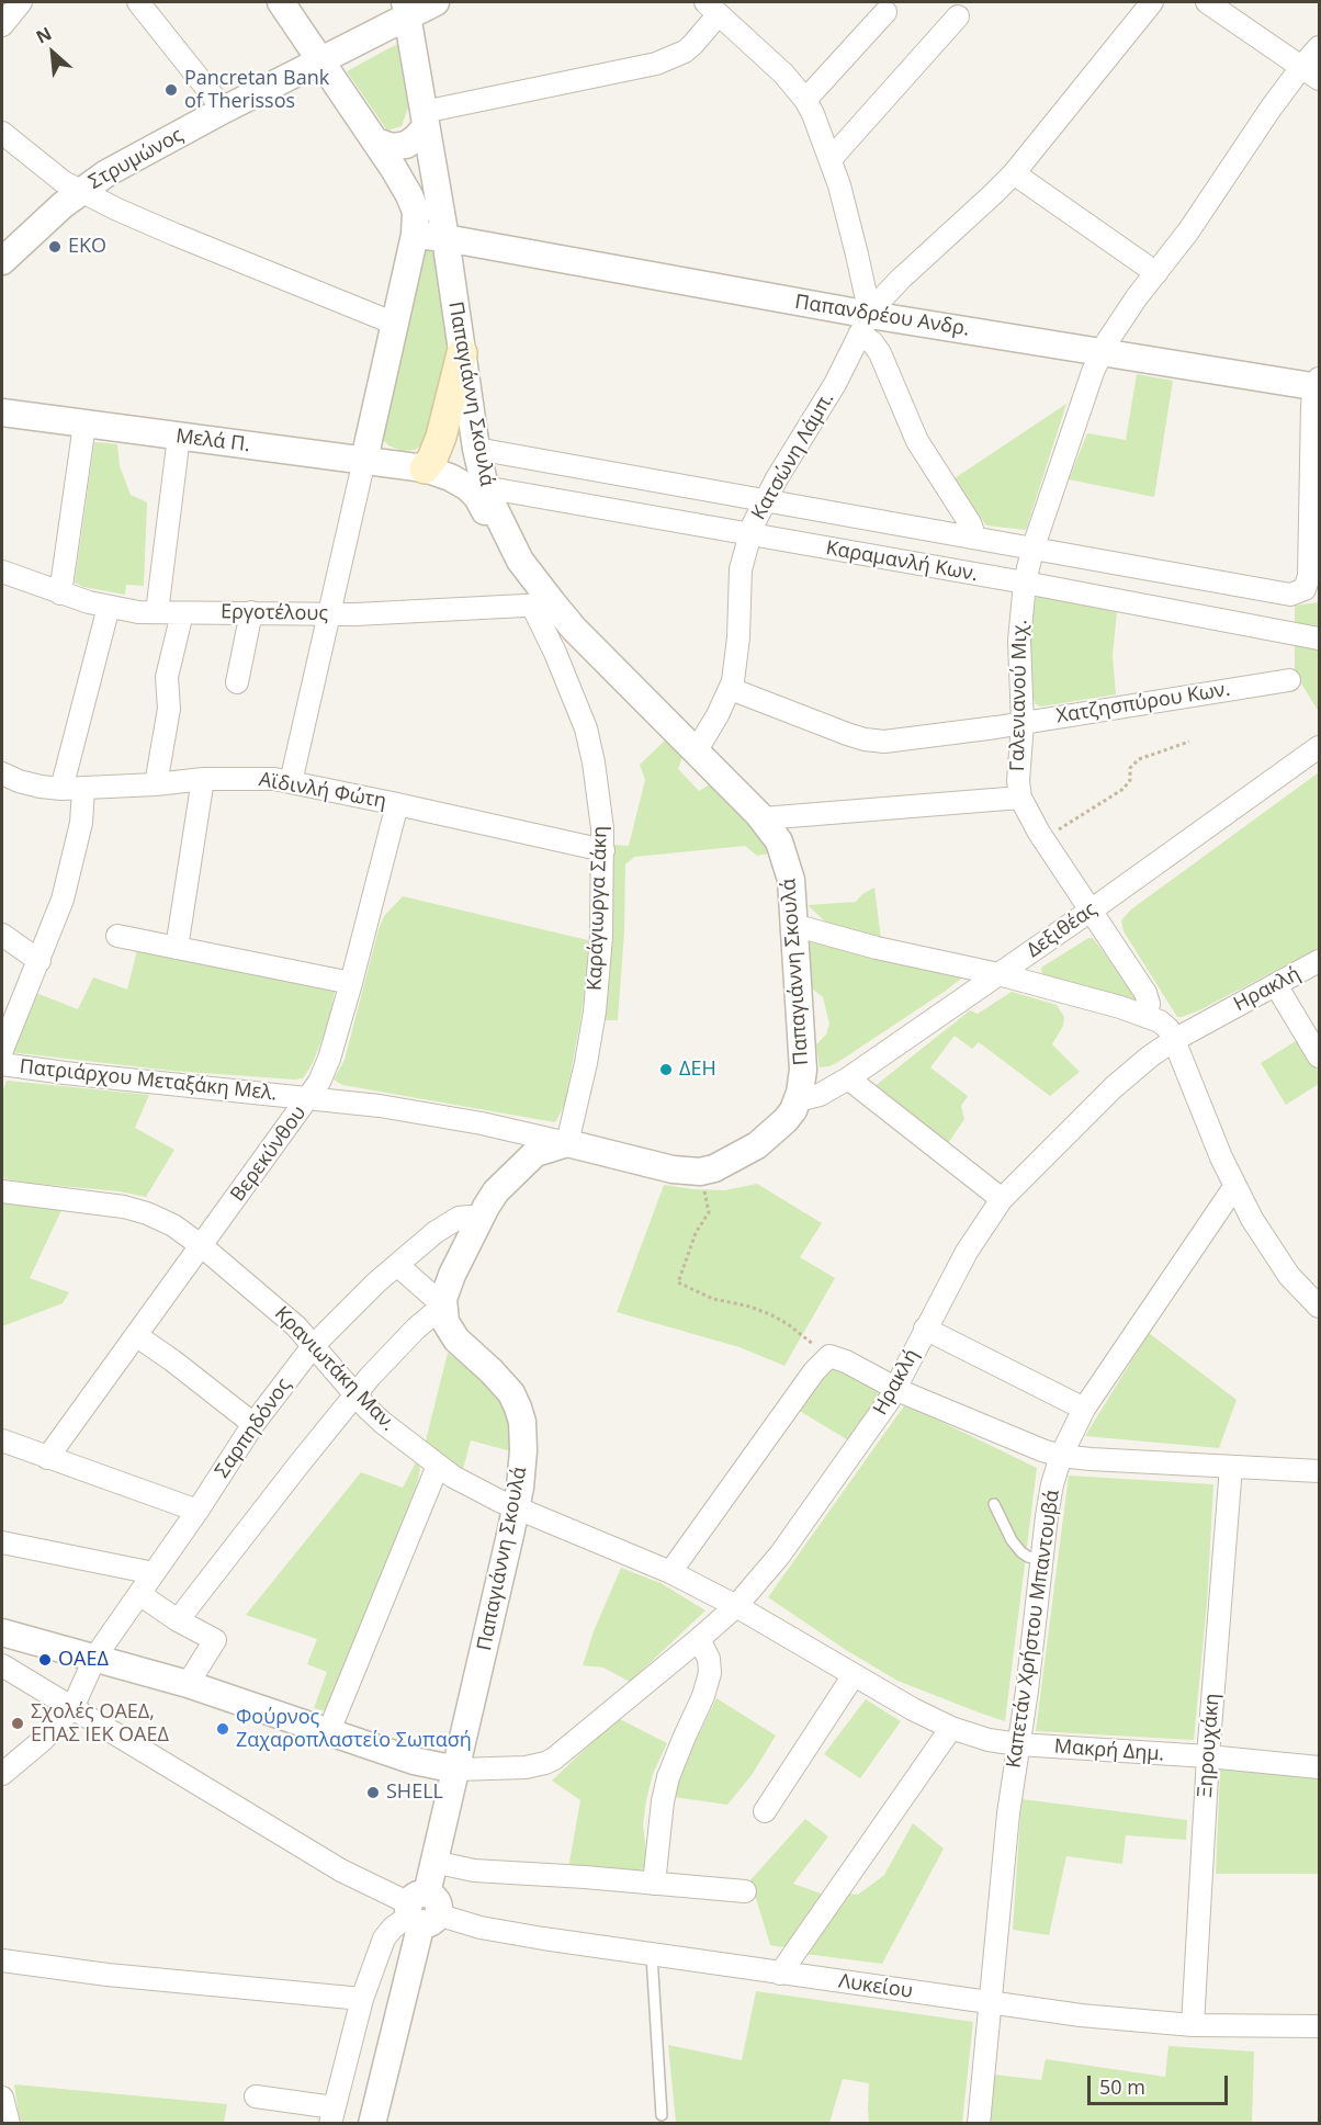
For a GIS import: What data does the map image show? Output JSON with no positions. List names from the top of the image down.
{
  "streets": {
    "street": [
      "Στρυμώνος",
      "Παπανδρέου Ανδρ.",
      "Παπαγιάννη Σκουλά",
      "Μελά Π.",
      "Κατσώνη Λάμπ.",
      "Καραμανλή Κων.",
      "Εργοτέλους",
      "Γαλενιανού Μιχ.",
      "Χατζησπύρου Κων.",
      "Αϊδινλή Φώτη",
      "Καράγιωργα Σάκη",
      "Δεξιθέας",
      "Ηρακλή",
      "Πατριάρχου Μεταξάκη Μελ.",
      "Βερεκύνθου",
      "Κρανιωτάκη Μαν.",
      "Σαρπηδόνος",
      "Καπετάν Χρήστου Μπαντουβά",
      "Ξηρουχάκη",
      "Μακρή Δημ.",
      "Λυκείου"
    ]
  },
  "crossings": [
    ["Στρυμώνος", "Παπαγιάννη Σκουλά"],
    ["Παπανδρέου Ανδρ.", "Παπαγιάννη Σκουλά"],
    ["Παπανδρέου Ανδρ.", "Κατσώνη Λάμπ."],
    ["Παπανδρέου Ανδρ.", "Καραμανλή Κων."],
    ["Παπανδρέου Ανδρ.", "Γαλενιανού Μιχ."],
    ["Παπαγιάννη Σκουλά", "Μελά Π."],
    ["Παπαγιάννη Σκουλά", "Κατσώνη Λάμπ."],
    ["Παπαγιάννη Σκουλά", "Καραμανλή Κων."],
    ["Παπαγιάννη Σκουλά", "Εργοτέλους"],
    ["Παπαγιάννη Σκουλά", "Καράγιωργα Σάκη"],
    ["Παπαγιάννη Σκουλά", "Δεξιθέας"],
    ["Παπαγιάννη Σκουλά", "Ηρακλή"],
    ["Παπαγιάννη Σκουλά", "Πατριάρχου Μεταξάκη Μελ."],
    ["Παπαγιάννη Σκουλά", "Κρανιωτάκη Μαν."],
    ["Παπαγιάννη Σκουλά", "Λυκείου"],
    ["Κατσώνη Λάμπ.", "Καραμανλή Κων."],
    ["Κατσώνη Λάμπ.", "Χατζησπύρου Κων."],
    ["Καραμανλή Κων.", "Γαλενιανού Μιχ."],
    ["Εργοτέλους", "Καράγιωργα Σάκη"],
    ["Γαλενιανού Μιχ.", "Χατζησπύρου Κων."],
    ["Γαλενιανού Μιχ.", "Δεξιθέας"],
    ["Αϊδινλή Φώτη", "Καράγιωργα Σάκη"],
    ["Αϊδινλή Φώτη", "Βερεκύνθου"],
    ["Καράγιωργα Σάκη", "Πατριάρχου Μεταξάκη Μελ."],
    ["Ηρακλή", "Κρανιωτάκη Μαν."],
    ["Ηρακλή", "Μακρή Δημ."],
    ["Πατριάρχου Μεταξάκη Μελ.", "Βερεκύνθου"],
    ["Βερεκύνθου", "Κρανιωτάκη Μαν."],
    ["Κρανιωτάκη Μαν.", "Σαρπηδόνος"],
    ["Κρανιωτάκη Μαν.", "Μακρή Δημ."],
    ["Σαρπηδόνος", "Λυκείου"],
    ["Καπετάν Χρήστου Μπαντουβά", "Μακρή Δημ."],
    ["Καπετάν Χρήστου Μπαντουβά", "Λυκείου"],
    ["Ξηρουχάκη", "Μακρή Δημ."],
    ["Ξηρουχάκη", "Λυκείου"]
  ],
  "places": [
    "Pancretan Bank of Therissos",
    "EKO",
    "ΔΕΗ",
    "ΟΑΕΔ",
    "Σχολές ΟΑΕΔ, ΕΠΑΣ ΙΕΚ ΟΑΕΔ",
    "Φούρνος Ζαχαροπλαστείο Σωπασή",
    "SHELL"
  ],
  "scale_bar": "50 m",
  "north": "top left"
}
